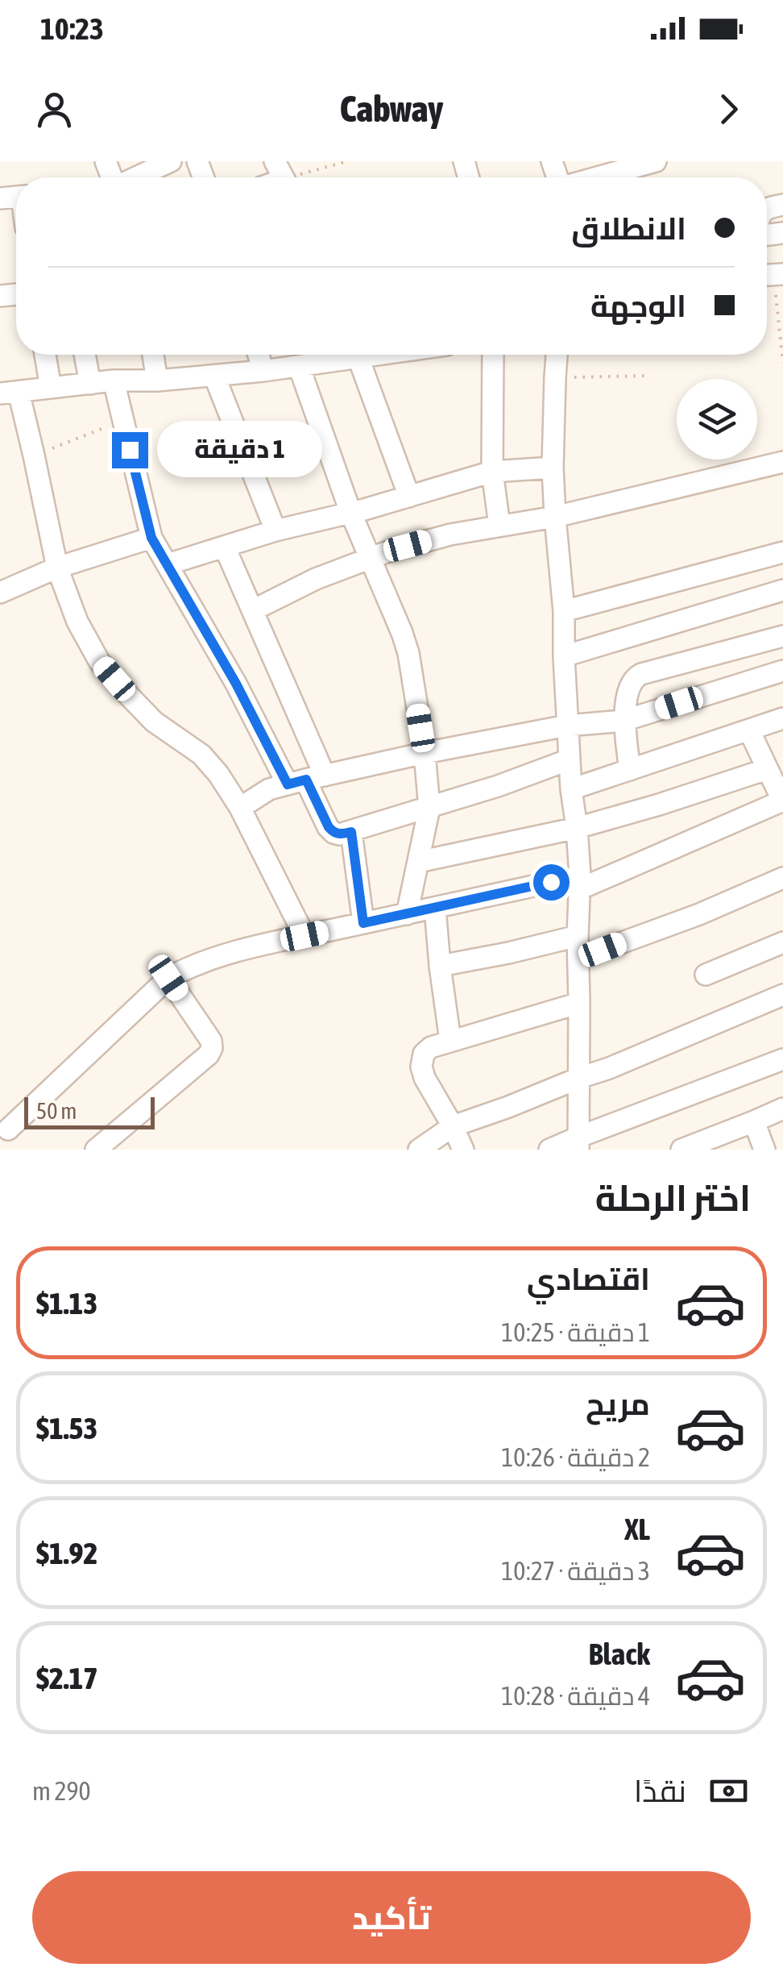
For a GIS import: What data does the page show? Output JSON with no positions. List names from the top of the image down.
{
  "scale_bar": "50 m",
  "page": {
    "status": "10:23",
    "header": "Cabway",
    "banner": ["الانطلاق", "الوجهة"],
    "bubble": "1 دقيقة",
    "scale": "50 m",
    "heading": "اختر الرحلة",
    "list": [
      {
        "name": "اقتصادي",
        "note": "1 دقيقة · 10:25",
        "value": "$1.13"
      },
      {
        "name": "مريح",
        "note": "2 دقيقة · 10:26",
        "value": "$1.53"
      },
      {
        "name": "XL",
        "note": "3 دقيقة · 10:27",
        "value": "$1.92"
      },
      {
        "name": "Black",
        "note": "4 دقيقة · 10:28",
        "value": "$2.17"
      }
    ],
    "pay": ["نقدًا", "290 m"],
    "buttons": "تأكيد"
  }
}
